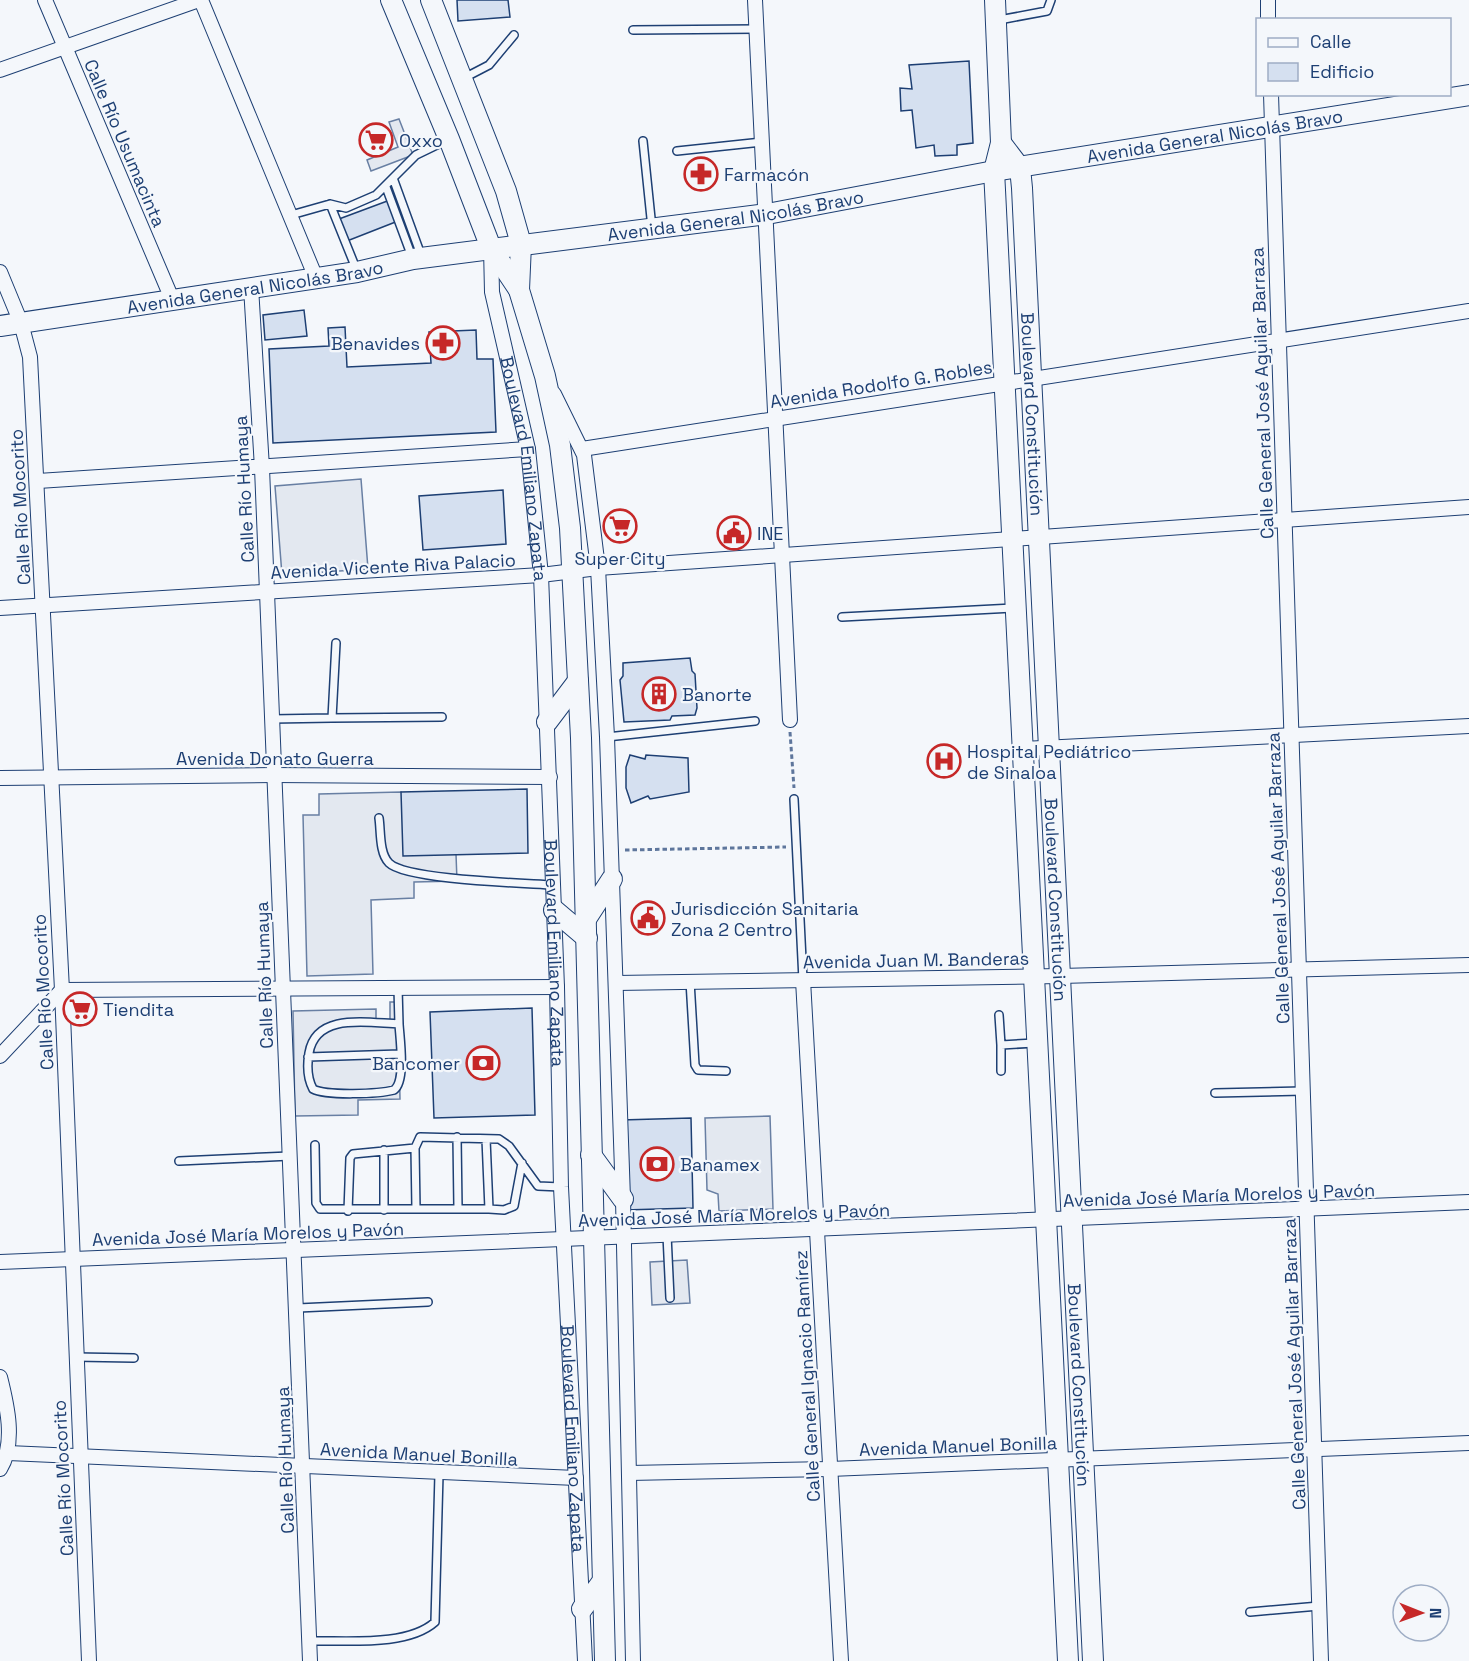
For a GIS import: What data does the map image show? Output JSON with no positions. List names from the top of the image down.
{
  "streets": {
    "main road": ["Avenida General Nicolás Bravo", "Boulevard Constitución", "Boulevard Emiliano Zapata"],
    "street": [
      "Calle Río Usumacinta",
      "Avenida Rodolfo G. Robles",
      "Calle General José Aguilar Barraza",
      "Calle Río Humaya",
      "Calle Río Mocorito",
      "Avenida Vicente Riva Palacio",
      "Avenida Donato Guerra",
      "Avenida Juan M. Banderas",
      "Avenida José María Morelos y Pavón",
      "Calle General Ignacio Ramírez",
      "Avenida Manuel Bonilla"
    ]
  },
  "crossings": [
    ["Avenida General Nicolás Bravo", "Calle Río Usumacinta"],
    ["Avenida General Nicolás Bravo", "Calle General José Aguilar Barraza"],
    ["Avenida General Nicolás Bravo", "Boulevard Constitución"],
    ["Avenida General Nicolás Bravo", "Boulevard Emiliano Zapata"],
    ["Avenida General Nicolás Bravo", "Calle Río Humaya"],
    ["Avenida General Nicolás Bravo", "Calle Río Mocorito"],
    ["Avenida Rodolfo G. Robles", "Calle General José Aguilar Barraza"],
    ["Avenida Rodolfo G. Robles", "Boulevard Constitución"],
    ["Avenida Rodolfo G. Robles", "Boulevard Emiliano Zapata"],
    ["Calle General José Aguilar Barraza", "Avenida Vicente Riva Palacio"],
    ["Calle General José Aguilar Barraza", "Avenida Juan M. Banderas"],
    ["Calle General José Aguilar Barraza", "Avenida José María Morelos y Pavón"],
    ["Calle General José Aguilar Barraza", "Avenida Manuel Bonilla"],
    ["Boulevard Constitución", "Avenida Vicente Riva Palacio"],
    ["Boulevard Constitución", "Avenida Juan M. Banderas"],
    ["Boulevard Constitución", "Avenida José María Morelos y Pavón"],
    ["Boulevard Constitución", "Avenida Manuel Bonilla"],
    ["Boulevard Emiliano Zapata", "Avenida Vicente Riva Palacio"],
    ["Boulevard Emiliano Zapata", "Avenida Donato Guerra"],
    ["Boulevard Emiliano Zapata", "Avenida Juan M. Banderas"],
    ["Boulevard Emiliano Zapata", "Avenida José María Morelos y Pavón"],
    ["Boulevard Emiliano Zapata", "Avenida Manuel Bonilla"],
    ["Calle Río Humaya", "Avenida Vicente Riva Palacio"],
    ["Calle Río Humaya", "Avenida Donato Guerra"],
    ["Calle Río Humaya", "Avenida José María Morelos y Pavón"],
    ["Calle Río Humaya", "Avenida Manuel Bonilla"],
    ["Calle Río Mocorito", "Avenida Vicente Riva Palacio"],
    ["Calle Río Mocorito", "Avenida Donato Guerra"],
    ["Calle Río Mocorito", "Avenida José María Morelos y Pavón"],
    ["Calle Río Mocorito", "Avenida Manuel Bonilla"],
    ["Avenida Juan M. Banderas", "Calle General Ignacio Ramírez"],
    ["Avenida José María Morelos y Pavón", "Calle General Ignacio Ramírez"],
    ["Calle General Ignacio Ramírez", "Avenida Manuel Bonilla"]
  ],
  "places": {
    "supermarket": ["Oxxo", "Super City", "Tiendita"],
    "pharmacy": ["Farmacón", "Benavides"],
    "public building": ["INE", "Jurisdicción Sanitaria Zona 2 Centro"],
    "building": ["Banorte"],
    "hospital": ["Hospital Pediátrico de Sinaloa"],
    "bank": ["Bancomer", "Banamex"]
  },
  "legend": ["Calle", "Edificio"],
  "north": "right"
}
